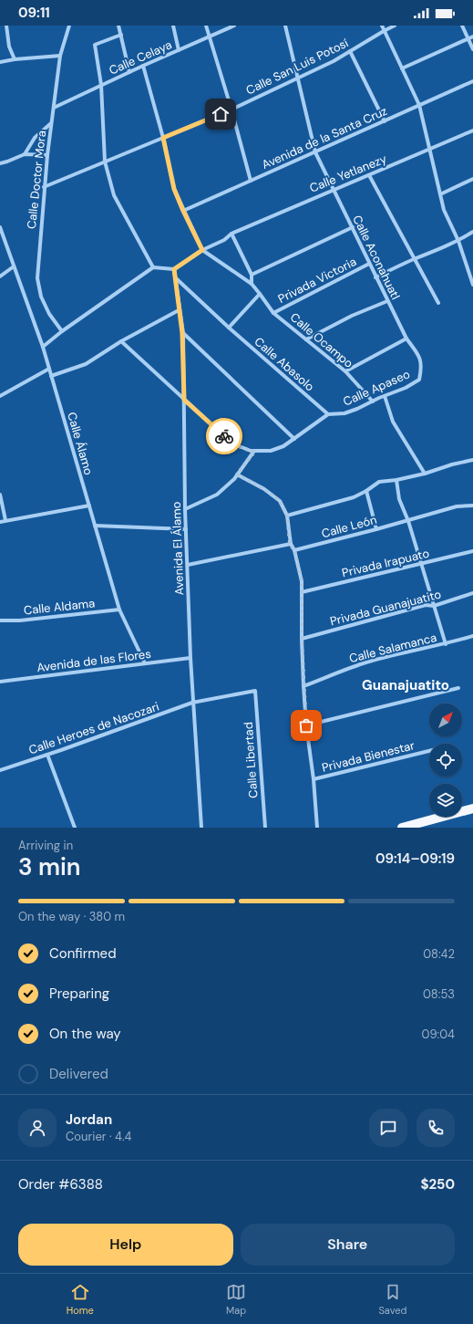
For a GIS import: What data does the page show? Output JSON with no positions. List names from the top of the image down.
{
  "streets": {
    "street": [
      "Calle Celaya",
      "Calle San Luis Potosí",
      "Avenida de la Santa Cruz",
      "Calle Yetlanezy",
      "Calle Doctor Mora",
      "Calle Aconahuatl",
      "Privada Victoria",
      "Calle Ocampo",
      "Calle Abasolo",
      "Calle Apaseo",
      "Calle Álamo",
      "Calle León",
      "Avenida El Álamo",
      "Privada Irapuato",
      "Calle Aldama",
      "Privada Guanajuatito",
      "Calle Salamanca",
      "Avenida de las Flores",
      "Calle Heroes de Nacozari",
      "Privada Bienestar",
      "Calle Libertad"
    ]
  },
  "crossings": [
    ["Calle Celaya", "Calle Doctor Mora"],
    ["Calle San Luis Potosí", "Calle Doctor Mora"],
    ["Calle San Luis Potosí", "Calle Aconahuatl"],
    ["Avenida de la Santa Cruz", "Calle Aconahuatl"],
    ["Calle Yetlanezy", "Calle Aconahuatl"],
    ["Calle Aconahuatl", "Privada Victoria"],
    ["Calle Aconahuatl", "Calle Apaseo"],
    ["Privada Victoria", "Calle Ocampo"],
    ["Calle Ocampo", "Calle Apaseo"],
    ["Calle Abasolo", "Calle Apaseo"],
    ["Calle Abasolo", "Avenida El Álamo"],
    ["Calle Apaseo", "Avenida El Álamo"],
    ["Calle Álamo", "Calle Aldama"],
    ["Calle Álamo", "Avenida de las Flores"],
    ["Calle León", "Calle Salamanca"],
    ["Avenida El Álamo", "Avenida de las Flores"],
    ["Avenida El Álamo", "Calle Heroes de Nacozari"],
    ["Privada Irapuato", "Calle Salamanca"],
    ["Privada Guanajuatito", "Calle Salamanca"],
    ["Calle Heroes de Nacozari", "Calle Libertad"]
  ],
  "districts": ["Guanajuatito"],
  "north": "top right",
  "page": {
    "status": "09:11",
    "heading": ["3 min", "Arriving in", "09:14–09:19"],
    "panel": [
      "Jordan",
      "Courier · 4.4",
      "Order #6388",
      "$250"
    ],
    "bar": "On the way · 380 m",
    "list": [
      ["Confirmed", "08:42"],
      ["Preparing", "08:53"],
      ["On the way", "09:04"],
      "Delivered"
    ],
    "buttons": ["Help", "Share"],
    "tabs": ["Home", "Map", "Saved"]
  }
}
